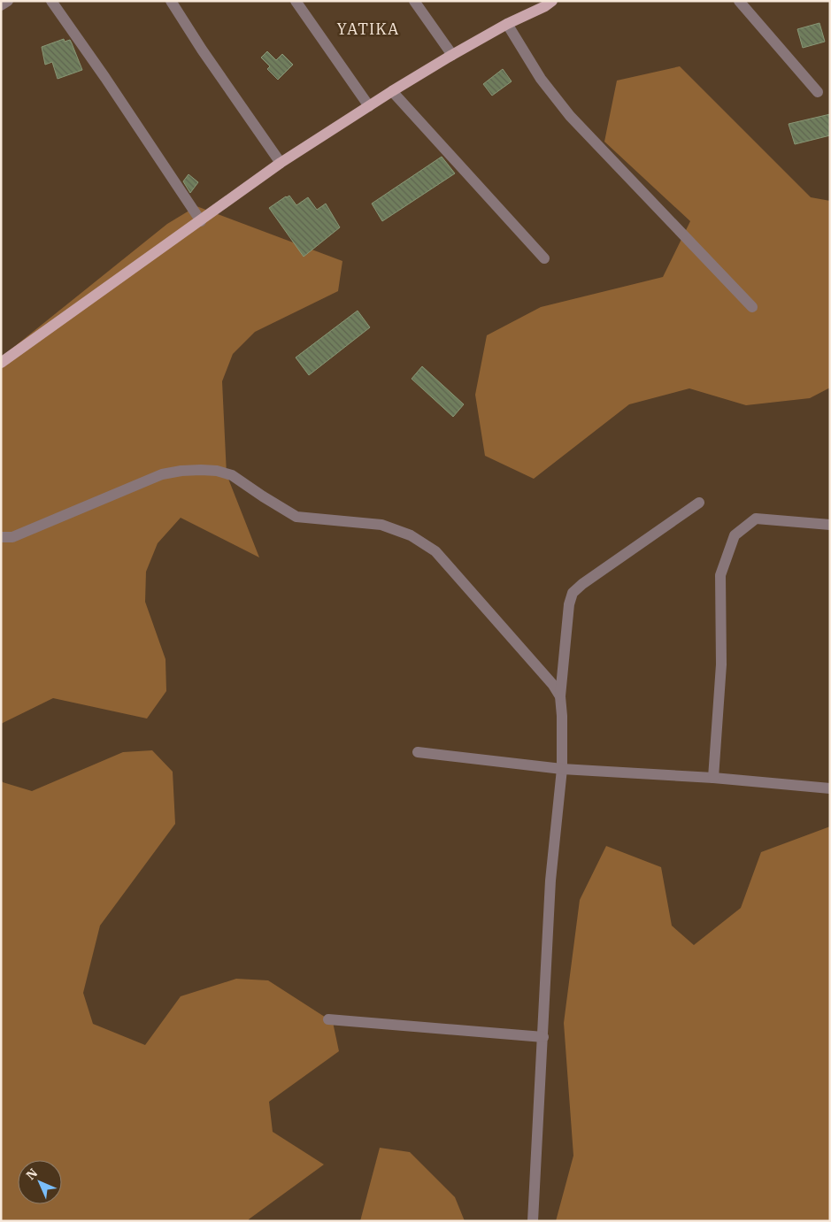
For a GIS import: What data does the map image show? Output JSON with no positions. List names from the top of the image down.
{
  "districts": ["YATIKA"],
  "north": "top left"
}
